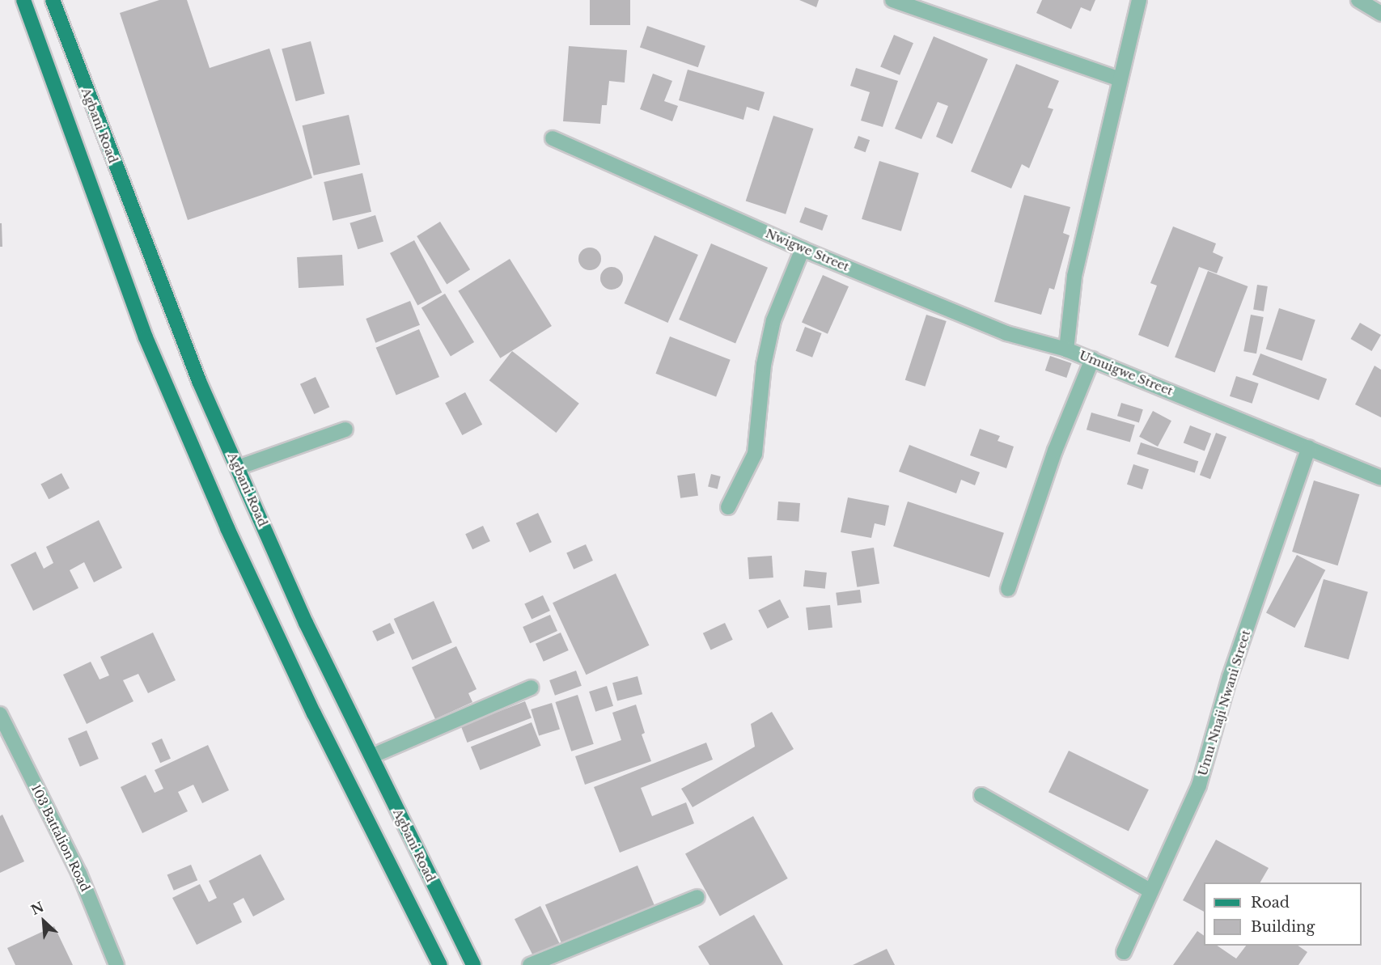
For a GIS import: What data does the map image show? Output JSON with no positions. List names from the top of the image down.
{
  "streets": {
    "main road": ["Agbani Road"],
    "street": [
      "Nwigwe Street",
      "Umuigwe Street",
      "Umu Nnaji Nwani Street",
      "103 Battalion Road"
    ]
  },
  "crossings": [
    ["Nwigwe Street", "Umuigwe Street"],
    ["Umuigwe Street", "Umu Nnaji Nwani Street"]
  ],
  "legend": ["Road", "Building"],
  "north": "top left"
}
